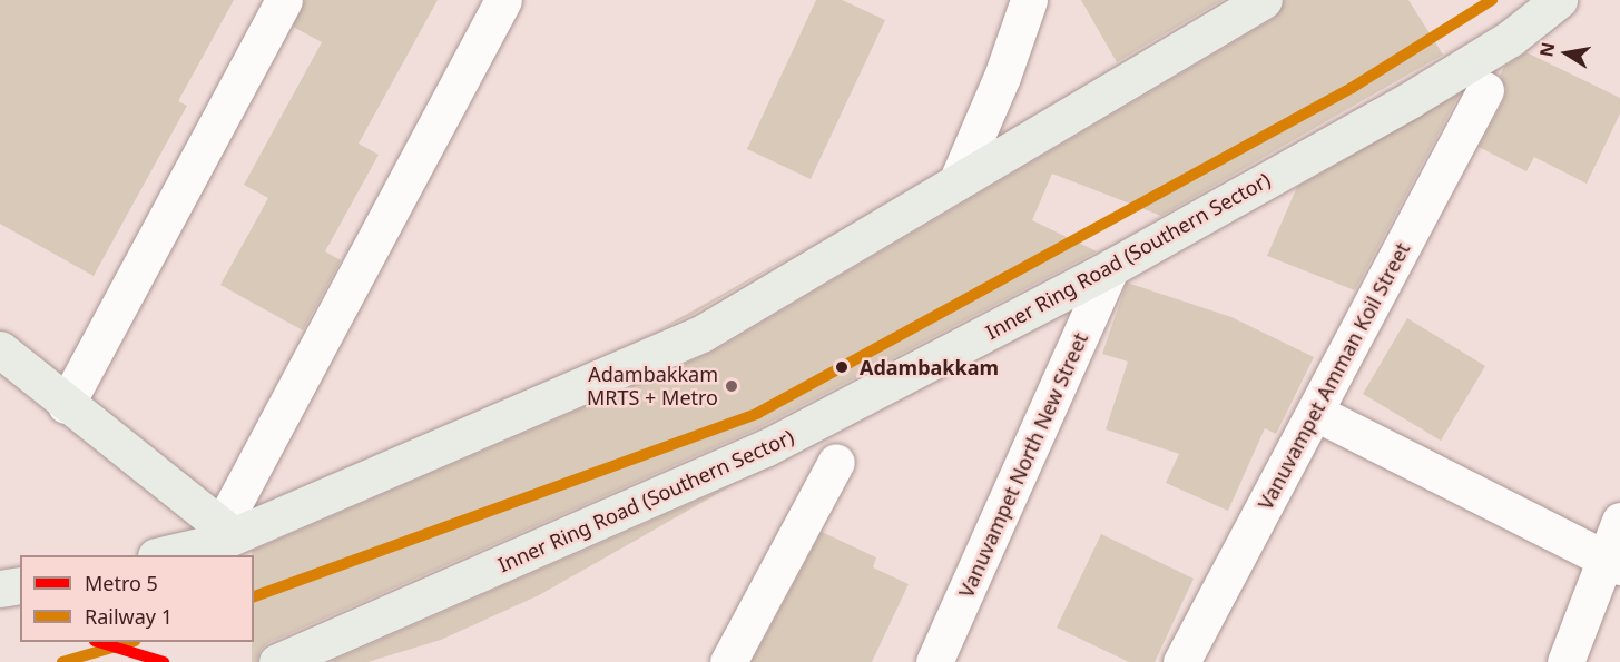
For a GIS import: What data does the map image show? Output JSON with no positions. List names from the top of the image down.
{
  "streets": {
    "main road": ["Inner Ring Road (Southern Sector)"],
    "street": ["Vanuvampet Amman Koil Street", "Vanuvampet North New Street"]
  },
  "crossings": [
    ["Inner Ring Road (Southern Sector)", "Vanuvampet North New Street"]
  ],
  "places": ["Adambakkam", "Adambakkam MRTS + Metro"],
  "lines": ["rail line 1", "metro line 5"],
  "legend": ["Metro 5", "Railway 1"],
  "north": "left"
}
